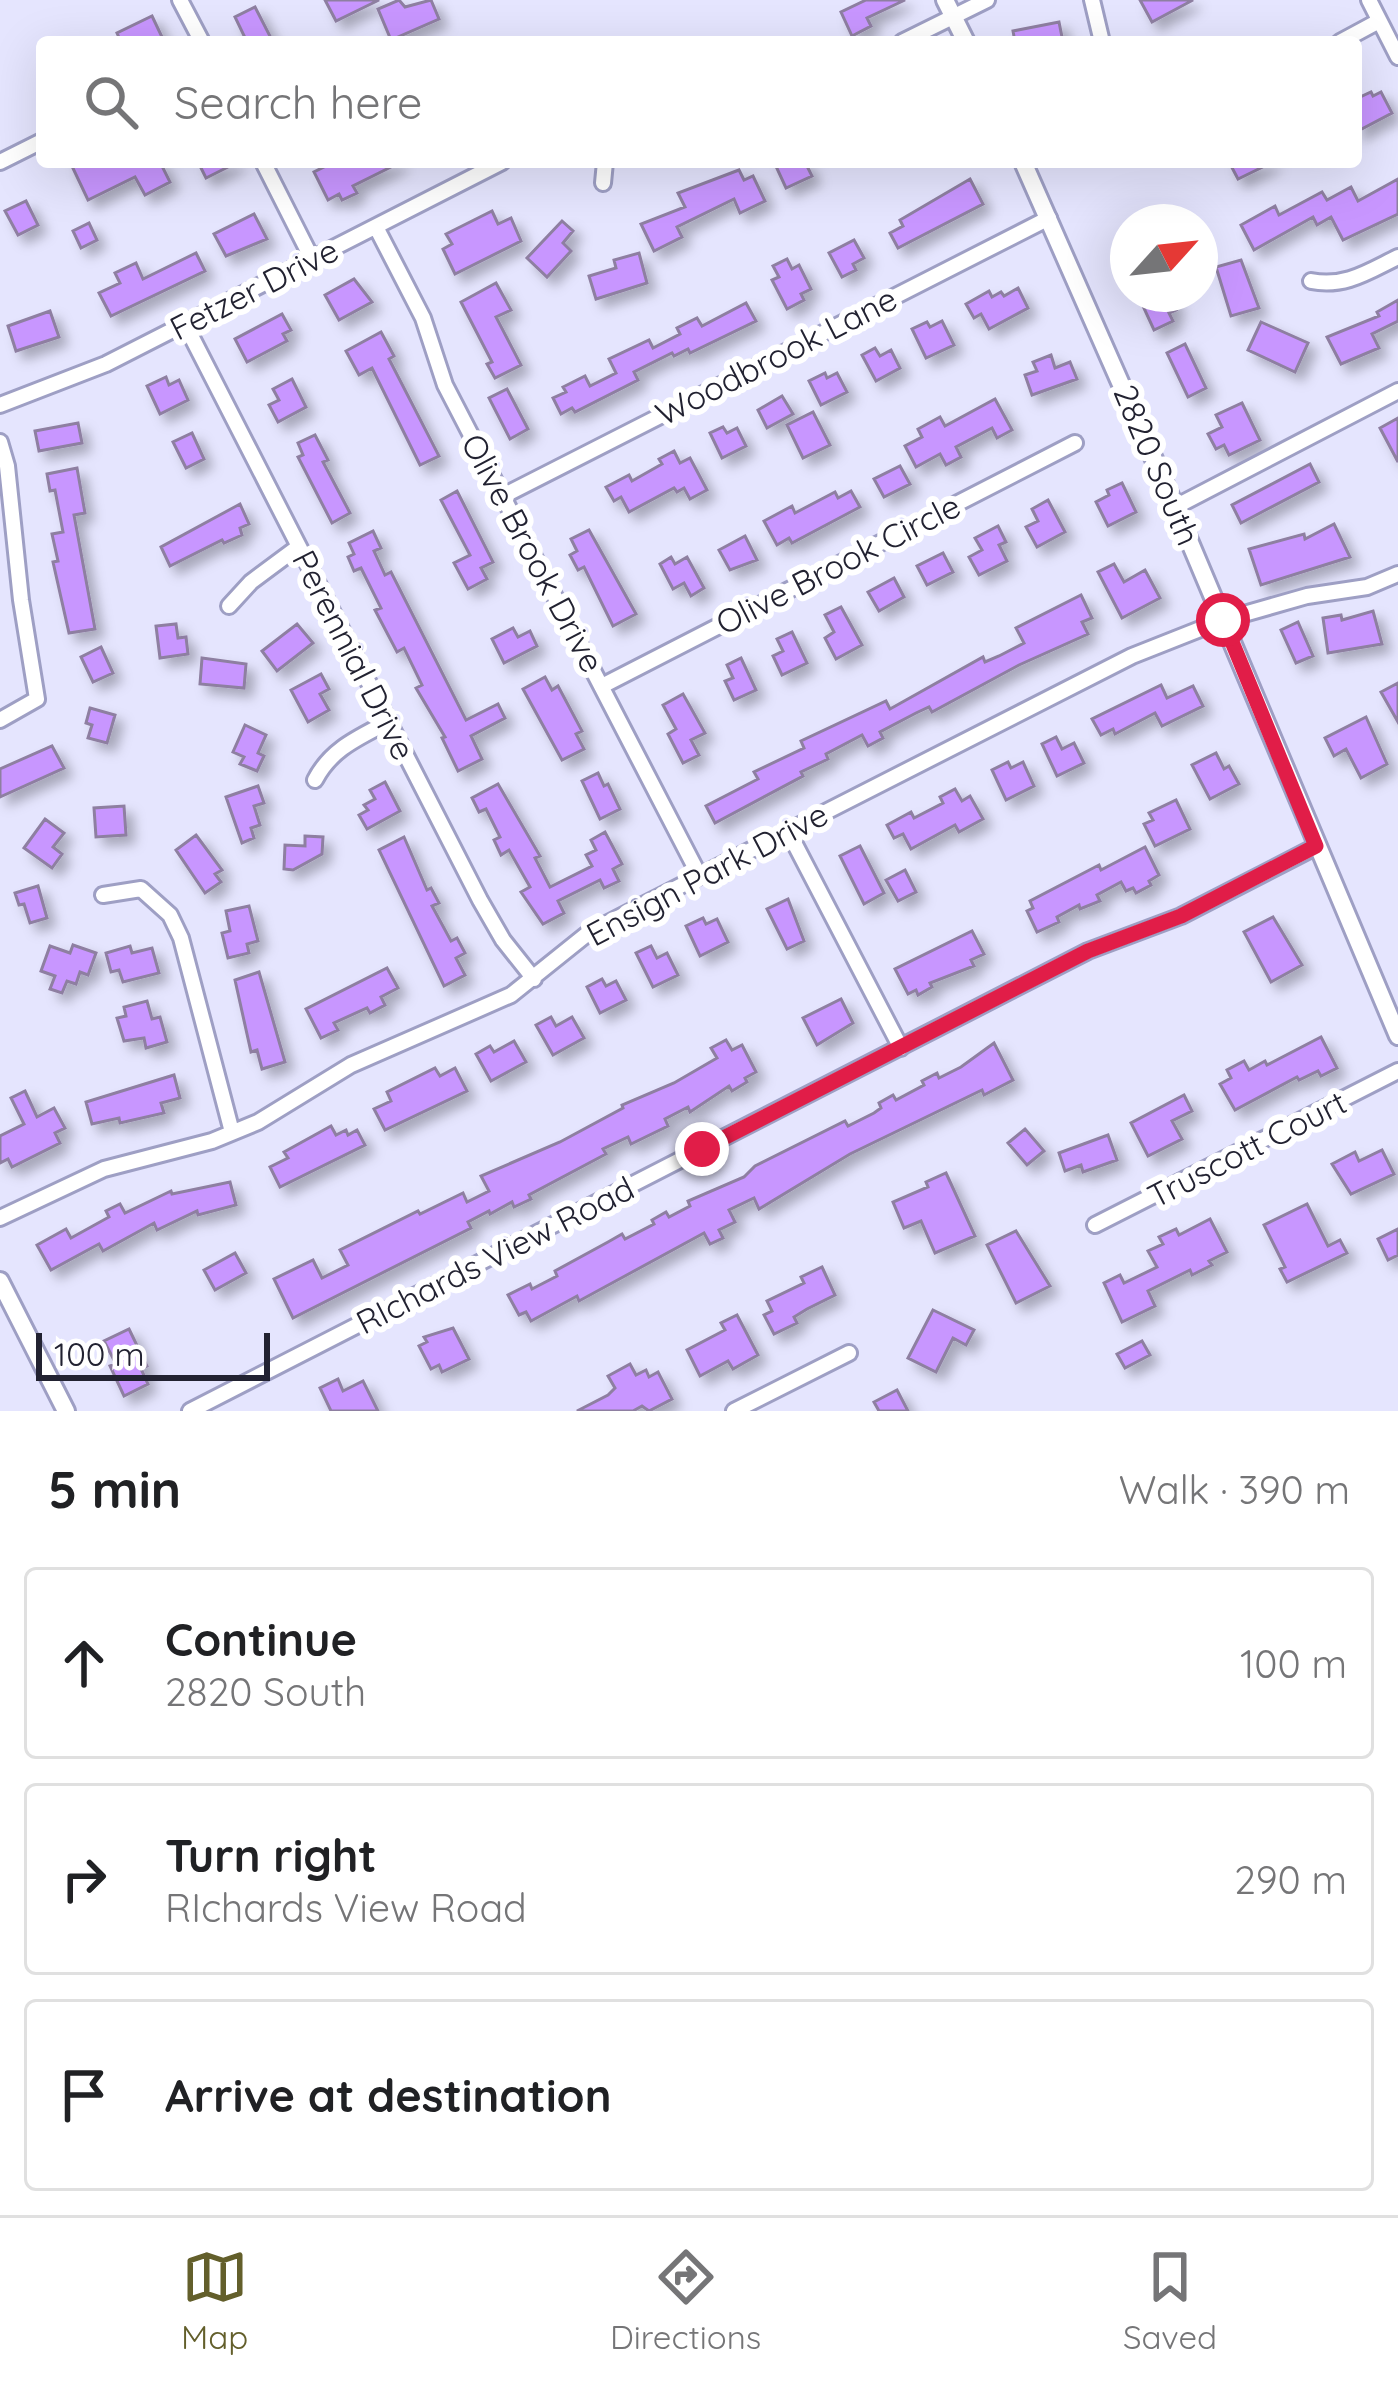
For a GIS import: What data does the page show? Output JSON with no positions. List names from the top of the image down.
{
  "streets": {
    "street": [
      "Fetzer Drive",
      "Woodbrook Lane",
      "2820 South",
      "Olive Brook Drive",
      "Olive Brook Circle",
      "Perennial Drive",
      "Ensign Park Drive",
      "Truscott Court",
      "RIchards View Road"
    ]
  },
  "crossings": [
    ["Fetzer Drive", "Olive Brook Drive"],
    ["Fetzer Drive", "Perennial Drive"],
    ["Woodbrook Lane", "2820 South"],
    ["Woodbrook Lane", "Olive Brook Drive"],
    ["2820 South", "Ensign Park Drive"],
    ["2820 South", "RIchards View Road"],
    ["Olive Brook Drive", "Olive Brook Circle"],
    ["Olive Brook Drive", "Ensign Park Drive"],
    ["Perennial Drive", "Ensign Park Drive"]
  ],
  "scale_bar": "100 m",
  "north": "top right",
  "page": {
    "search": "Search here",
    "scale": "100 m",
    "heading": ["5 min", "Walk · 390 m"],
    "list": [
      ["Continue", "2820 South", "100 m"],
      ["Turn right", "RIchards View Road", "290 m"],
      "Arrive at destination"
    ],
    "nav": ["Map", "Directions", "Saved"]
  }
}
